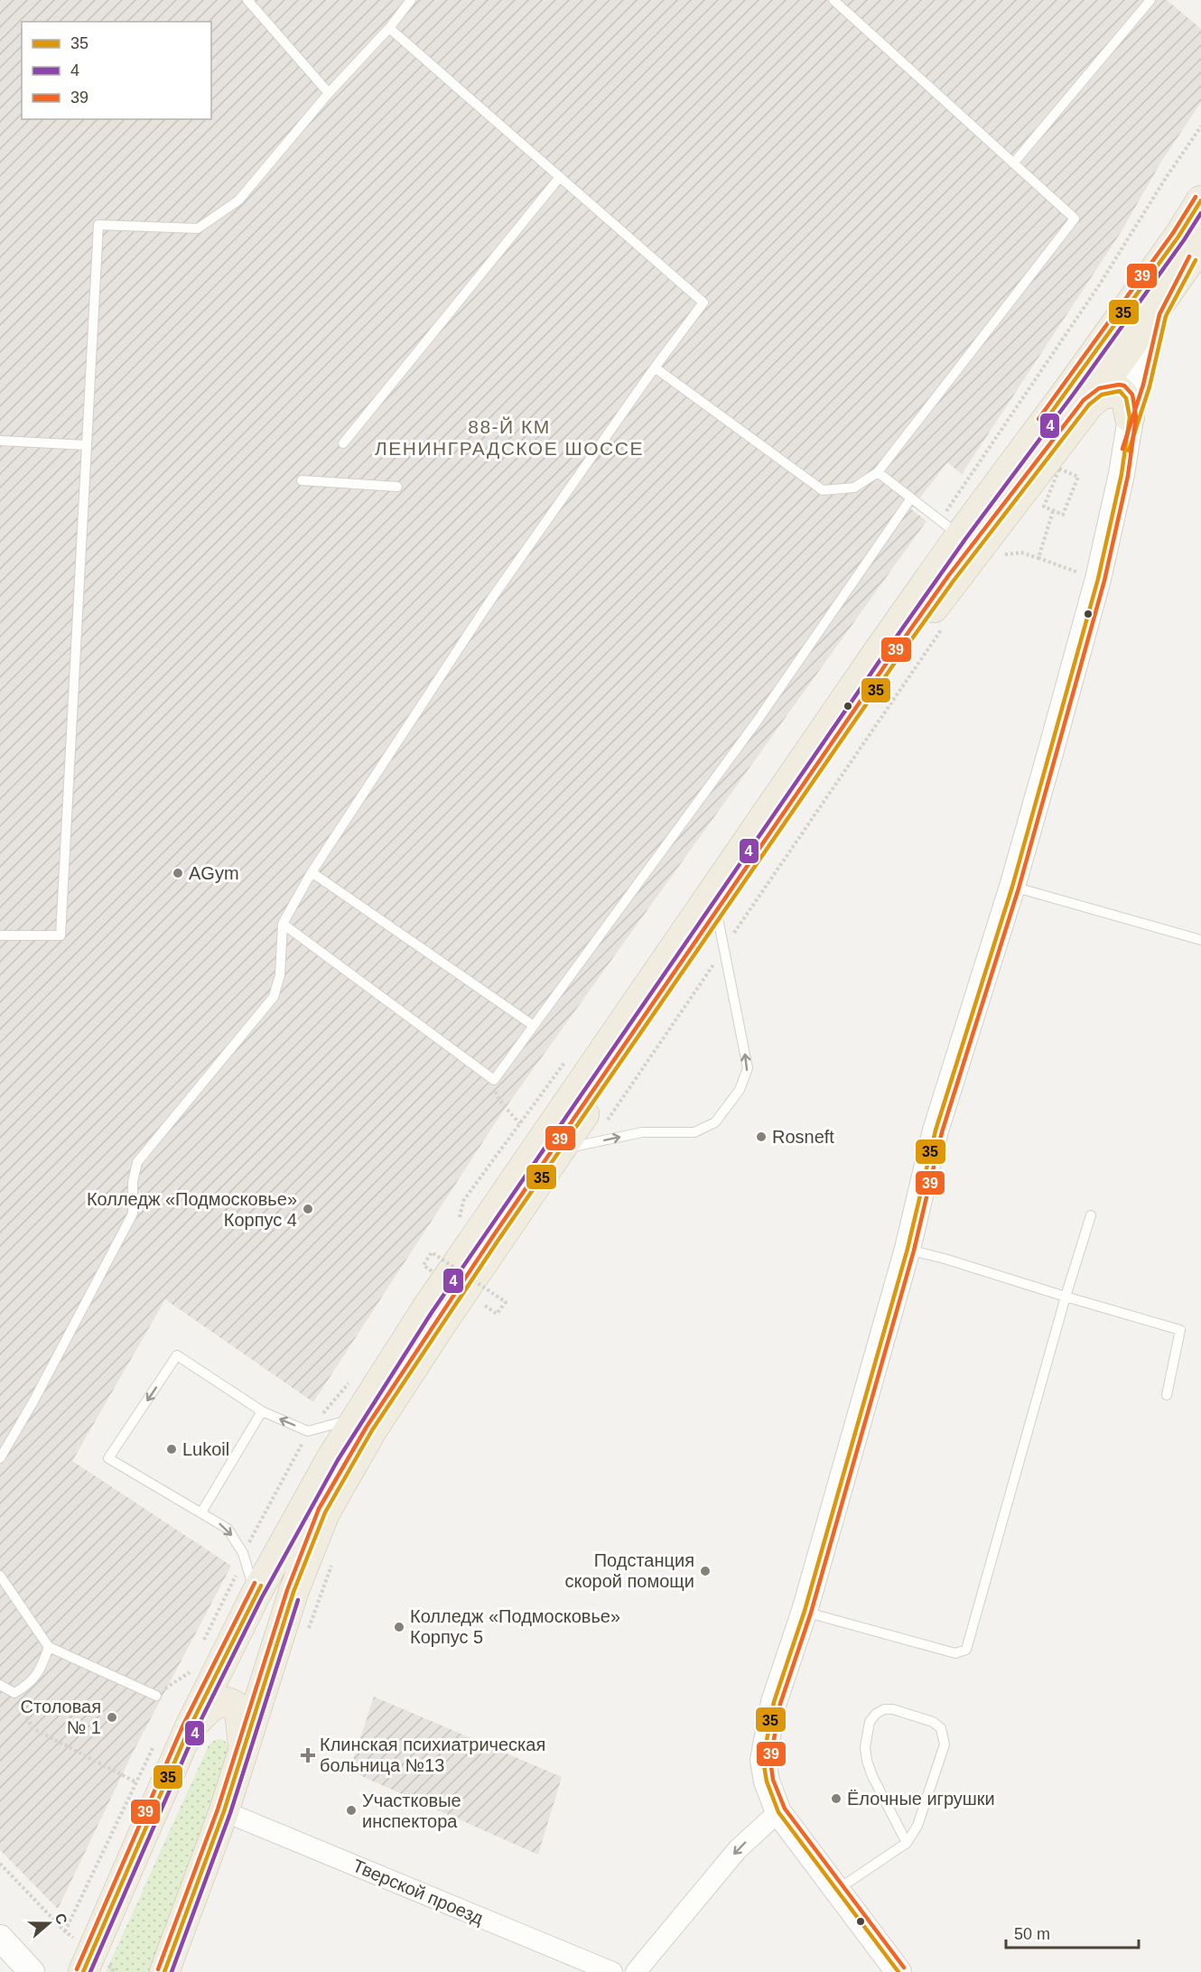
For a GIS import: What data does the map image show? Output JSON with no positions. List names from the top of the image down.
{
  "streets": {
    "street": ["Тверской проезд"]
  },
  "districts": ["88-Й КМ ЛЕНИНГРАДСКОЕ ШОССЕ"],
  "places": {
    "other": [
      "AGym",
      "Rosneft",
      "Колледж «Подмосковье» Корпус 4",
      "Lukoil",
      "Подстанция скорой помощи",
      "Колледж «Подмосковье» Корпус 5",
      "Столовая № 1",
      "Ёлочные игрушки",
      "Участковые инспектора"
    ],
    "health": ["Клинская психиатрическая больница №13"]
  },
  "lines": ["transit line 39", "transit line 35", "transit line 4"],
  "legend": ["35", "4", "39"],
  "scale_bar": "50 m",
  "north": "right"
}
